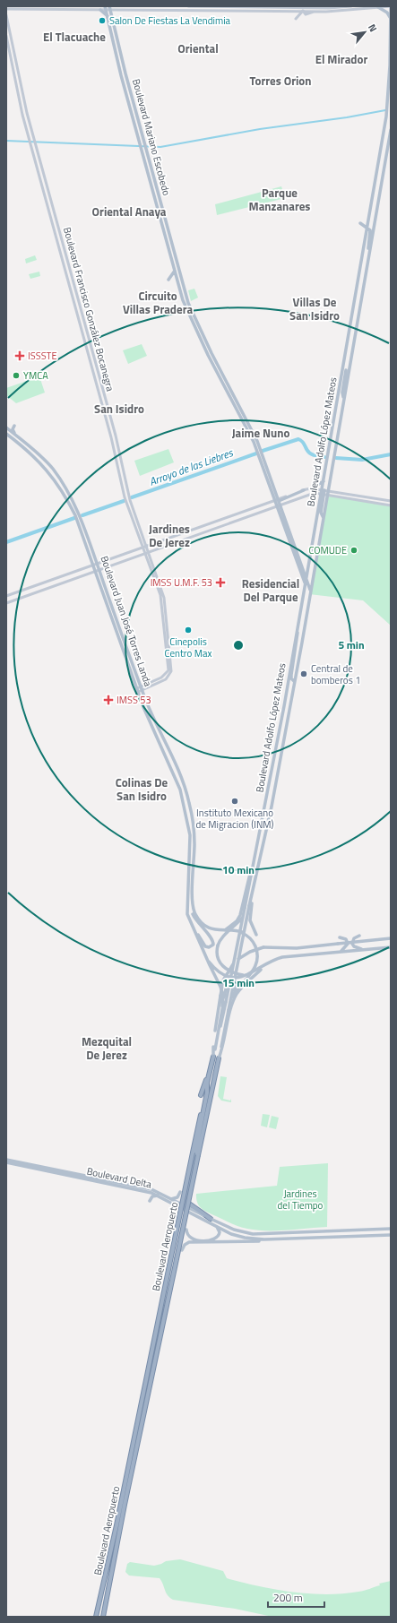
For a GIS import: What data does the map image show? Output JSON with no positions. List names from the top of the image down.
{
  "streets": {
    "highway": ["Boulevard Aeropuerto"],
    "main road": [
      "Boulevard Mariano Escobedo",
      "Boulevard Francisco González Bocanegra",
      "Boulevard Adolfo López Mateos",
      "Boulevard Juan José Torres Landa",
      "Boulevard Delta"
    ]
  },
  "crossings": [
    ["Boulevard Mariano Escobedo", "Boulevard Adolfo López Mateos"],
    ["Boulevard Francisco González Bocanegra", "Boulevard Juan José Torres Landa"],
    ["Boulevard Adolfo López Mateos", "Boulevard Aeropuerto"],
    ["Boulevard Juan José Torres Landa", "Boulevard Aeropuerto"]
  ],
  "districts": [
    "El Tlacuache",
    "Oriental",
    "El Mirador",
    "Torres Orion",
    "Parque Manzanares",
    "Oriental Anaya",
    "Circuito Villas Pradera",
    "Villas De San Isidro",
    "San Isidro",
    "Jaime Nuno",
    "Jardines De Jerez",
    "Residencial Del Parque",
    "Colinas De San Isidro",
    "Mezquital De Jerez"
  ],
  "water": ["Arroyo de las Liebres"],
  "parks": ["Jardines del Tiempo"],
  "places": {
    "other": [
      "Salon De Fiestas La Vendimia",
      "YMCA",
      "COMUDE",
      "Cinepolis Centro Max",
      "Central de bomberos 1",
      "Instituto Mexicano de Migracion (INM)"
    ],
    "health": ["ISSSTE", "IMSS U.M.F. 53", "IMSS 53"]
  },
  "scale_bar": "200 m",
  "north": "top right",
  "rings": ["5 min", "10 min", "15 min"]
}
